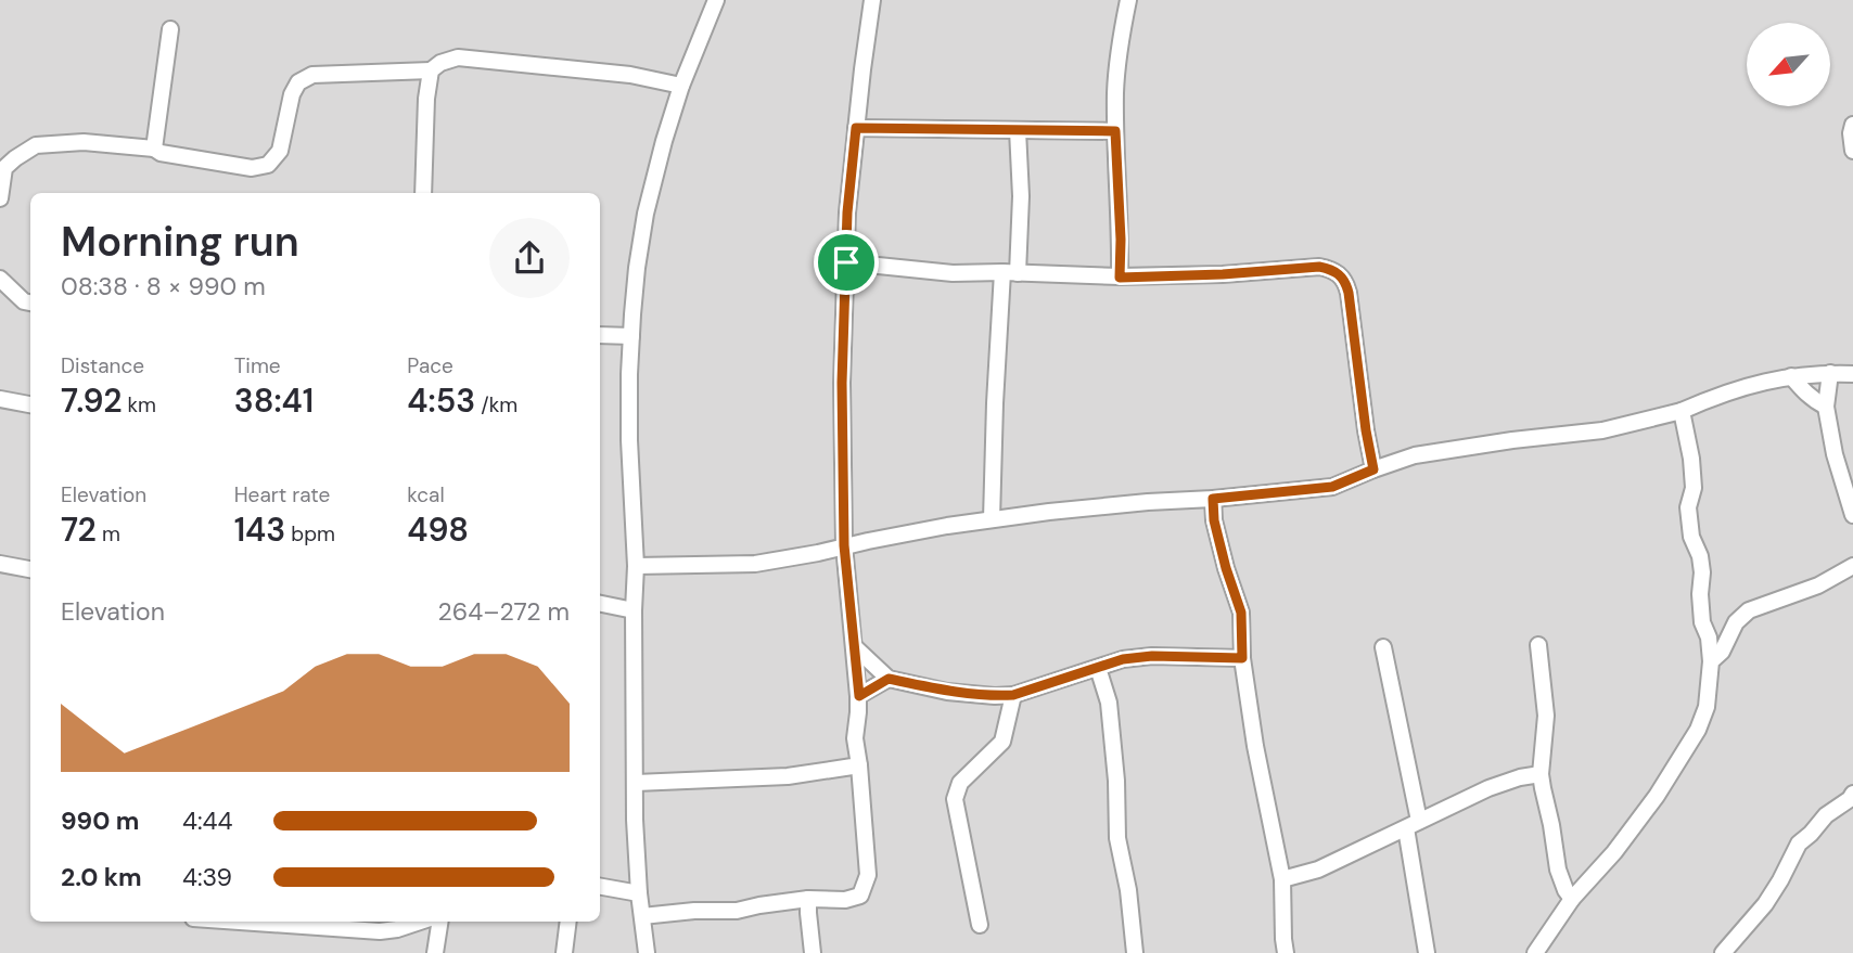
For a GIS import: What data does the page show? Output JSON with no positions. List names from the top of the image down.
{
  "north": "bottom left",
  "page": {
    "heading": ["Morning run", "08:38 · 8 × 990 m"],
    "stats": [
      ["Distance", "7.92 km"],
      ["Time", "38:41"],
      ["Pace", "4:53 /km"],
      ["Elevation", "72 m"],
      ["Heart rate", "143 bpm"],
      ["kcal", "498"]
    ],
    "chart": ["Elevation", "264–272 m"],
    "list": [
      {
        "name": "990 m",
        "note": "4:44"
      },
      {
        "name": "2.0 km",
        "note": "4:39"
      }
    ]
  }
}
